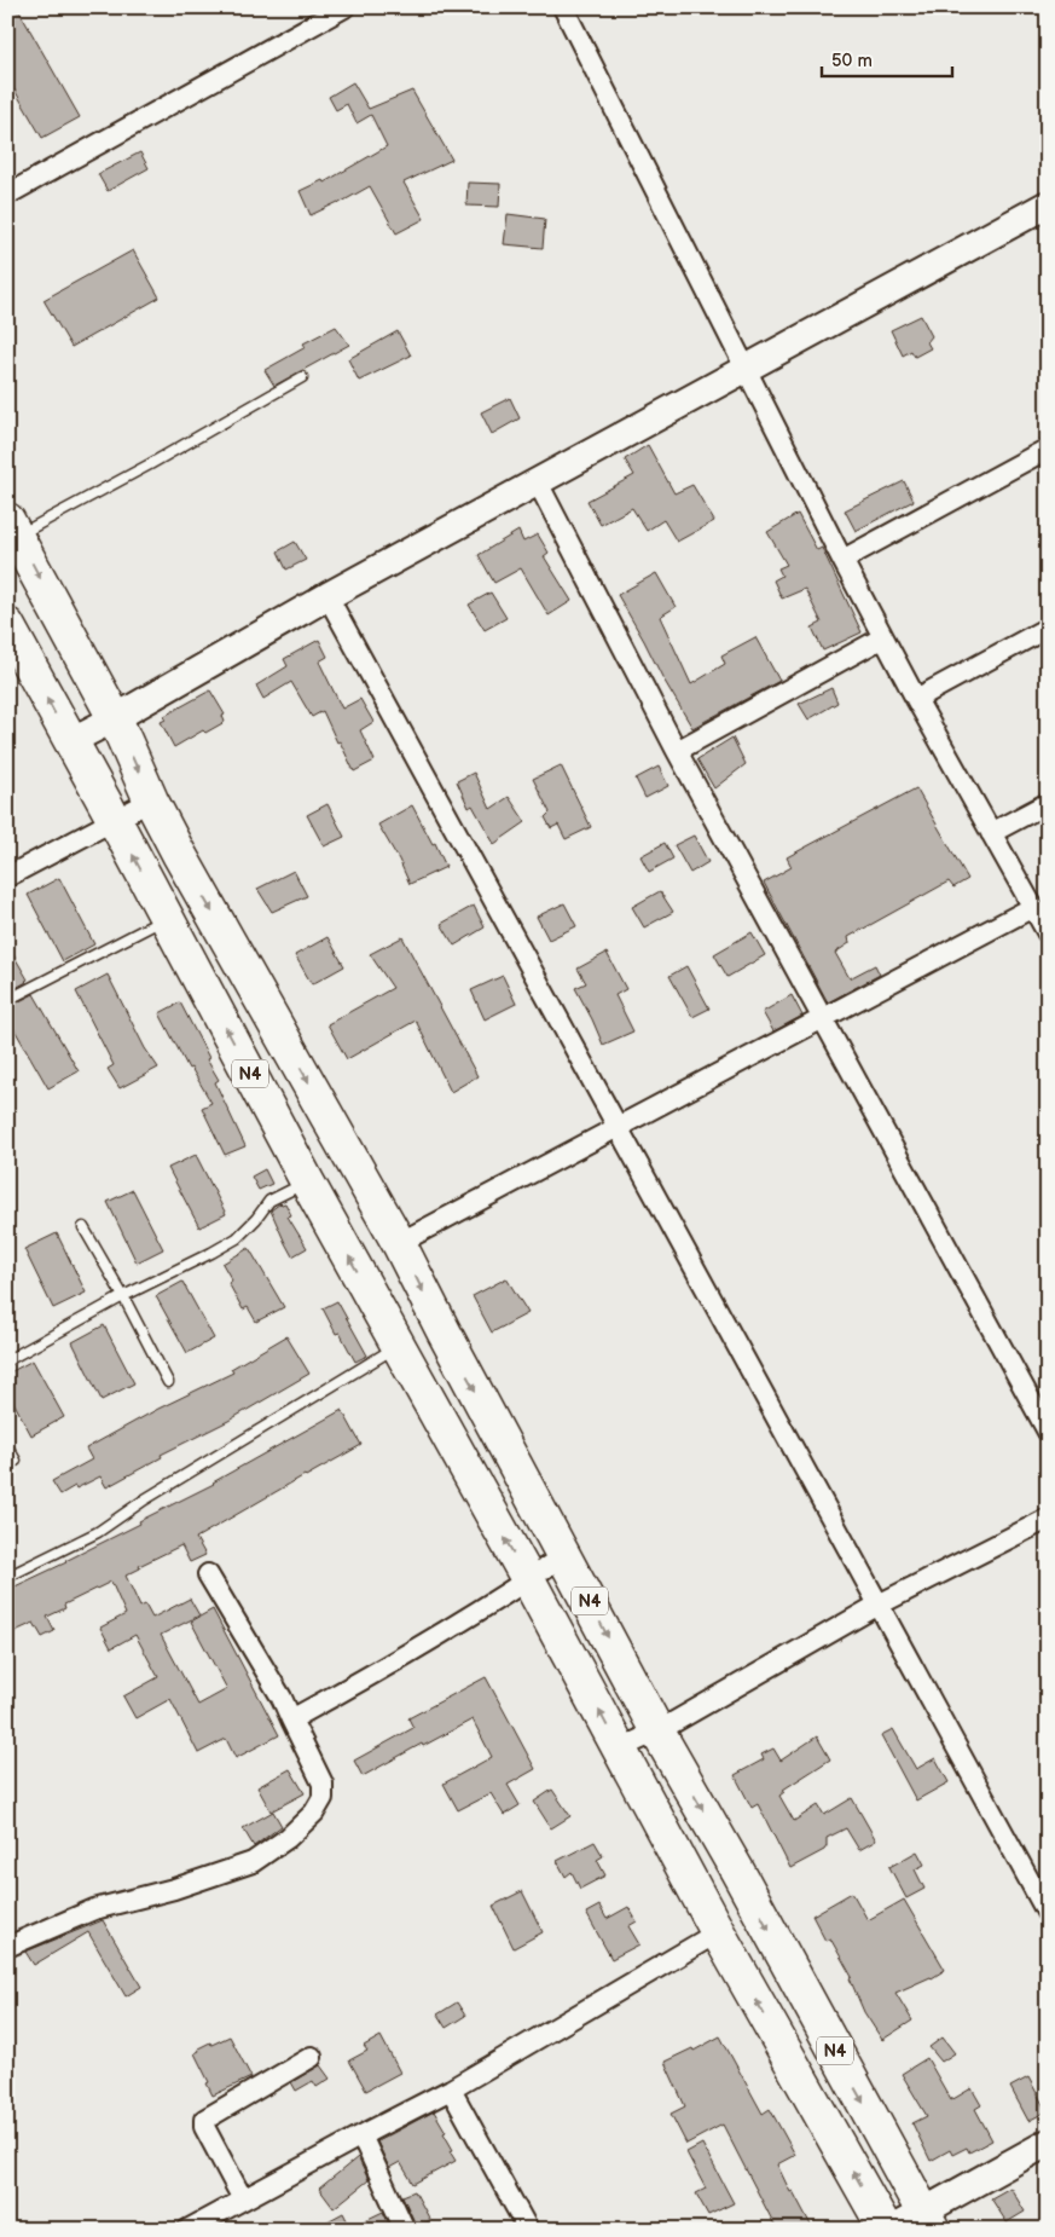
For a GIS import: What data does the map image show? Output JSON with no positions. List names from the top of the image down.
{
  "streets": {
    "highway": ["N4"]
  },
  "scale_bar": "50 m"
}
